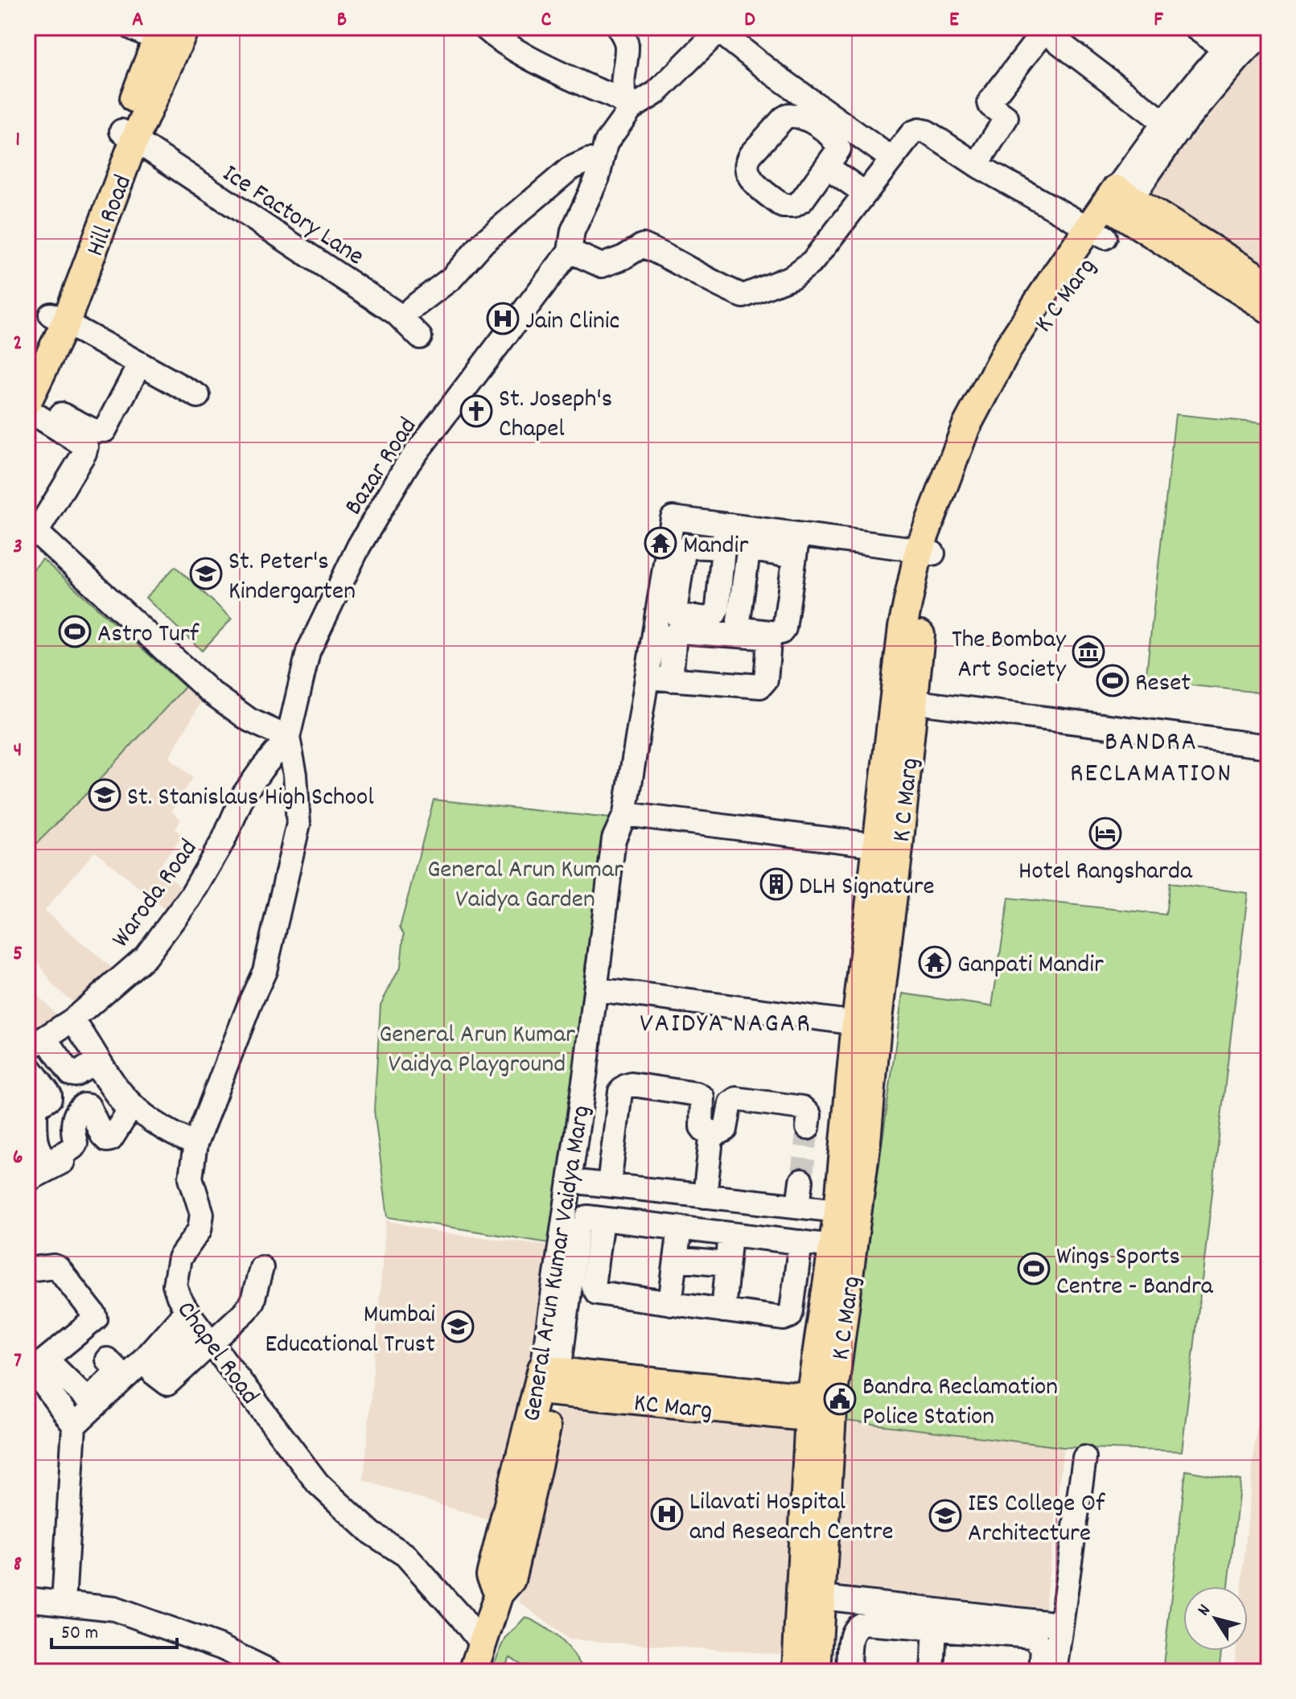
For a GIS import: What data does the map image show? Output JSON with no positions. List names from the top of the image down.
{
  "streets": {
    "main road": [
      "Hill Road",
      "K C Marg",
      "General Arun Kumar Vaidya Marg",
      "KC Marg"
    ],
    "street": [
      "Ice Factory Lane",
      "Bazar Road",
      "Waroda Road",
      "Chapel Road"
    ]
  },
  "crossings": [
    ["Ice Factory Lane", "Hill Road"],
    ["K C Marg", "General Arun Kumar Vaidya Marg"],
    ["K C Marg", "KC Marg"],
    ["Bazar Road", "Waroda Road"],
    ["Bazar Road", "Chapel Road"],
    ["Waroda Road", "Chapel Road"],
    ["General Arun Kumar Vaidya Marg", "Chapel Road"],
    ["General Arun Kumar Vaidya Marg", "KC Marg"]
  ],
  "districts": ["BANDRA RECLAMATION", "VAIDYA NAGAR"],
  "parks": ["General Arun Kumar Vaidya Garden", "General Arun Kumar Vaidya Playground"],
  "places": {
    "hospital": ["Jain Clinic", "Lilavati Hospital and Research Centre"],
    "church": ["St. Joseph's Chapel"],
    "temple": ["Mandir", "Ganpati Mandir"],
    "school or university": [
      "St. Peter's Kindergarten",
      "St. Stanislaus High School",
      "Mumbai Educational Trust",
      "IES College Of Architecture"
    ],
    "sports": ["Astro Turf", "Reset", "Wings Sports Centre - Bandra"],
    "museum": ["The Bombay Art Society"],
    "hotel": ["Hotel Rangsharda"],
    "building": ["DLH Signature"],
    "public building": ["Bandra Reclamation Police Station"]
  },
  "scale_bar": "50 m",
  "north": "top left",
  "grid": {
    "columns": [
      "A",
      "B",
      "C",
      "D",
      "E",
      "F"
    ],
    "rows": [
      "1",
      "2",
      "3",
      "4",
      "5",
      "6",
      "7",
      "8"
    ]
  }
}
